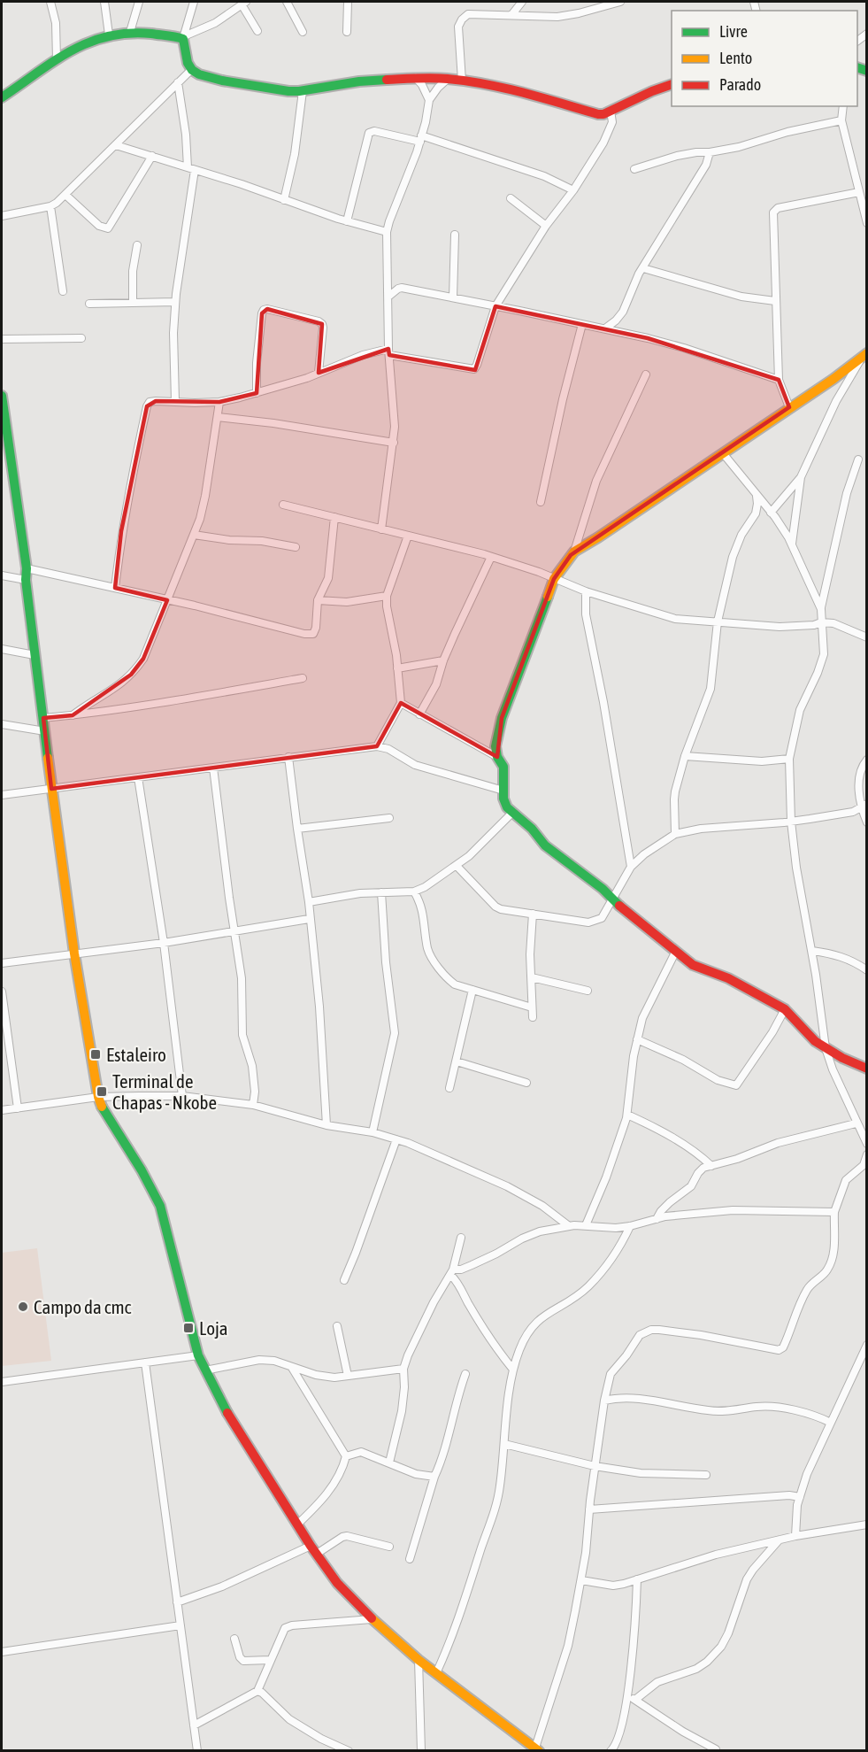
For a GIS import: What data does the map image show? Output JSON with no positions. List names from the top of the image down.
{
  "places": {
    "transit": ["Estaleiro", "Terminal de Chapas - Nkobe", "Loja"],
    "other": ["Campo da cmc"]
  },
  "legend": ["Livre", "Lento", "Parado"]
}
